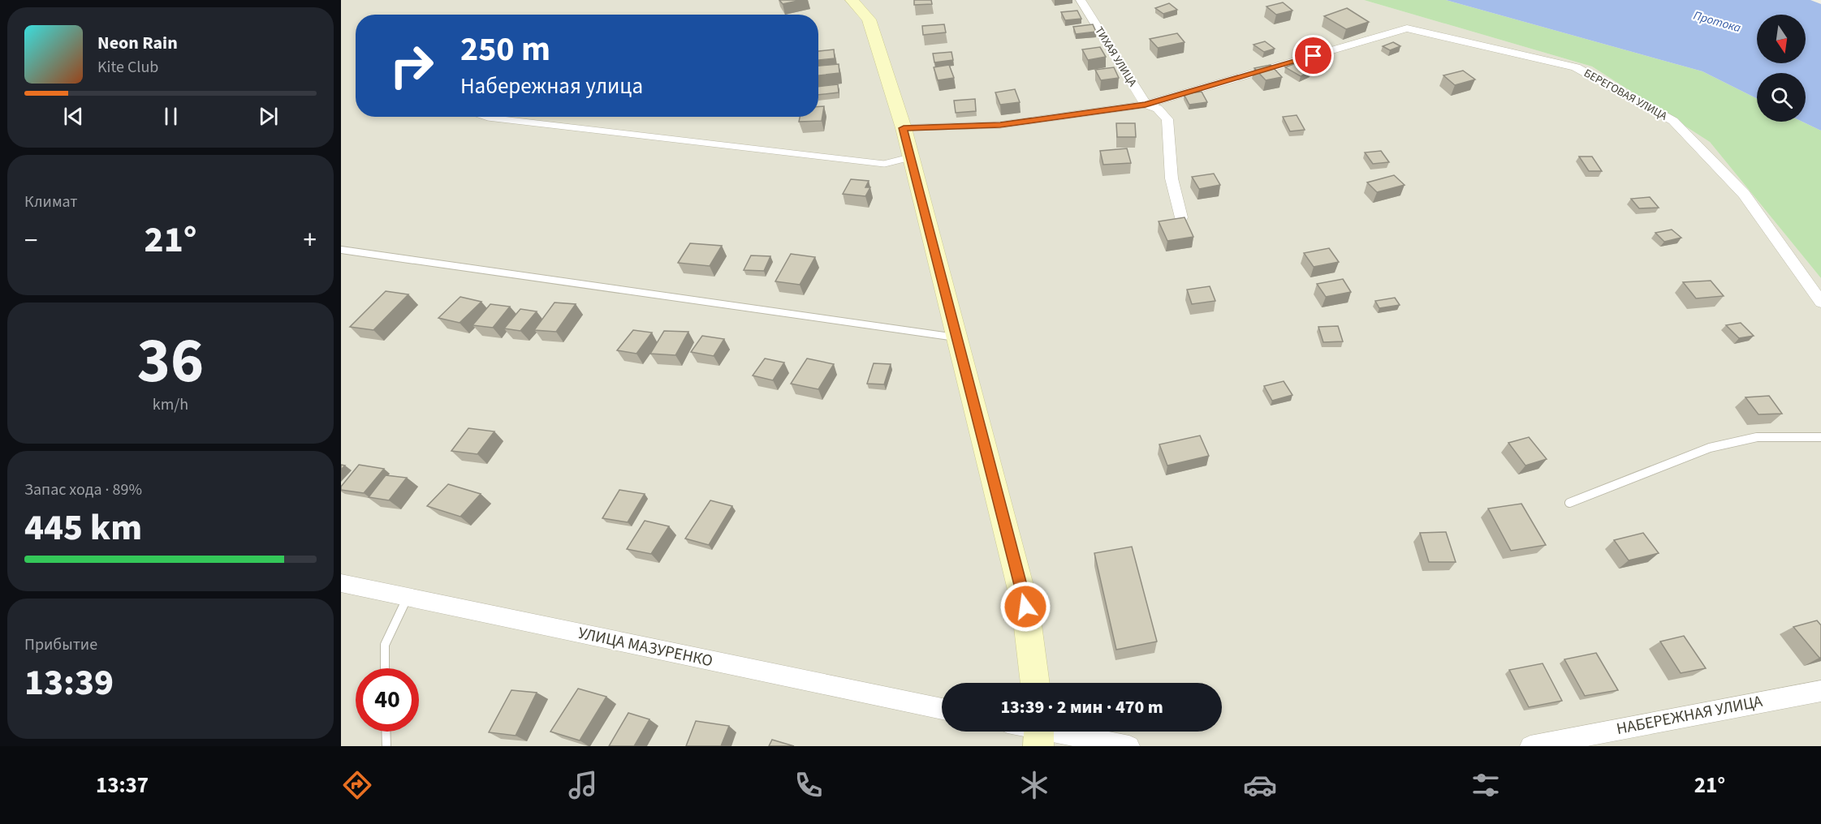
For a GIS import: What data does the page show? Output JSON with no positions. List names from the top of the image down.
{
  "streets": {
    "street": [
      "ТИХАЯ УЛИЦА",
      "БЕРЕГОВАЯ УЛИЦА",
      "УЛИЦА МАЗУРЕНКО",
      "НАБЕРЕЖНАЯ УЛИЦА"
    ]
  },
  "crossings": [
    ["ТИХАЯ УЛИЦА", "БЕРЕГОВАЯ УЛИЦА"]
  ],
  "water": ["Протока"],
  "north": "bottom",
  "page": {
    "turn": ["250 m", "Набережная улица"],
    "song": ["Neon Rain", "Kite Club"],
    "tile": [
      "Климат",
      ["36", "km/h"],
      ["Запас хода · 89%", "445 km"],
      ["Прибытие", "13:39"]
    ],
    "heat": ["−", "21°", "+"],
    "limit": "40",
    "trip": "13:39 · 2 мин · 470 m",
    "tabs": ["13:37", "21°"]
  }
}
